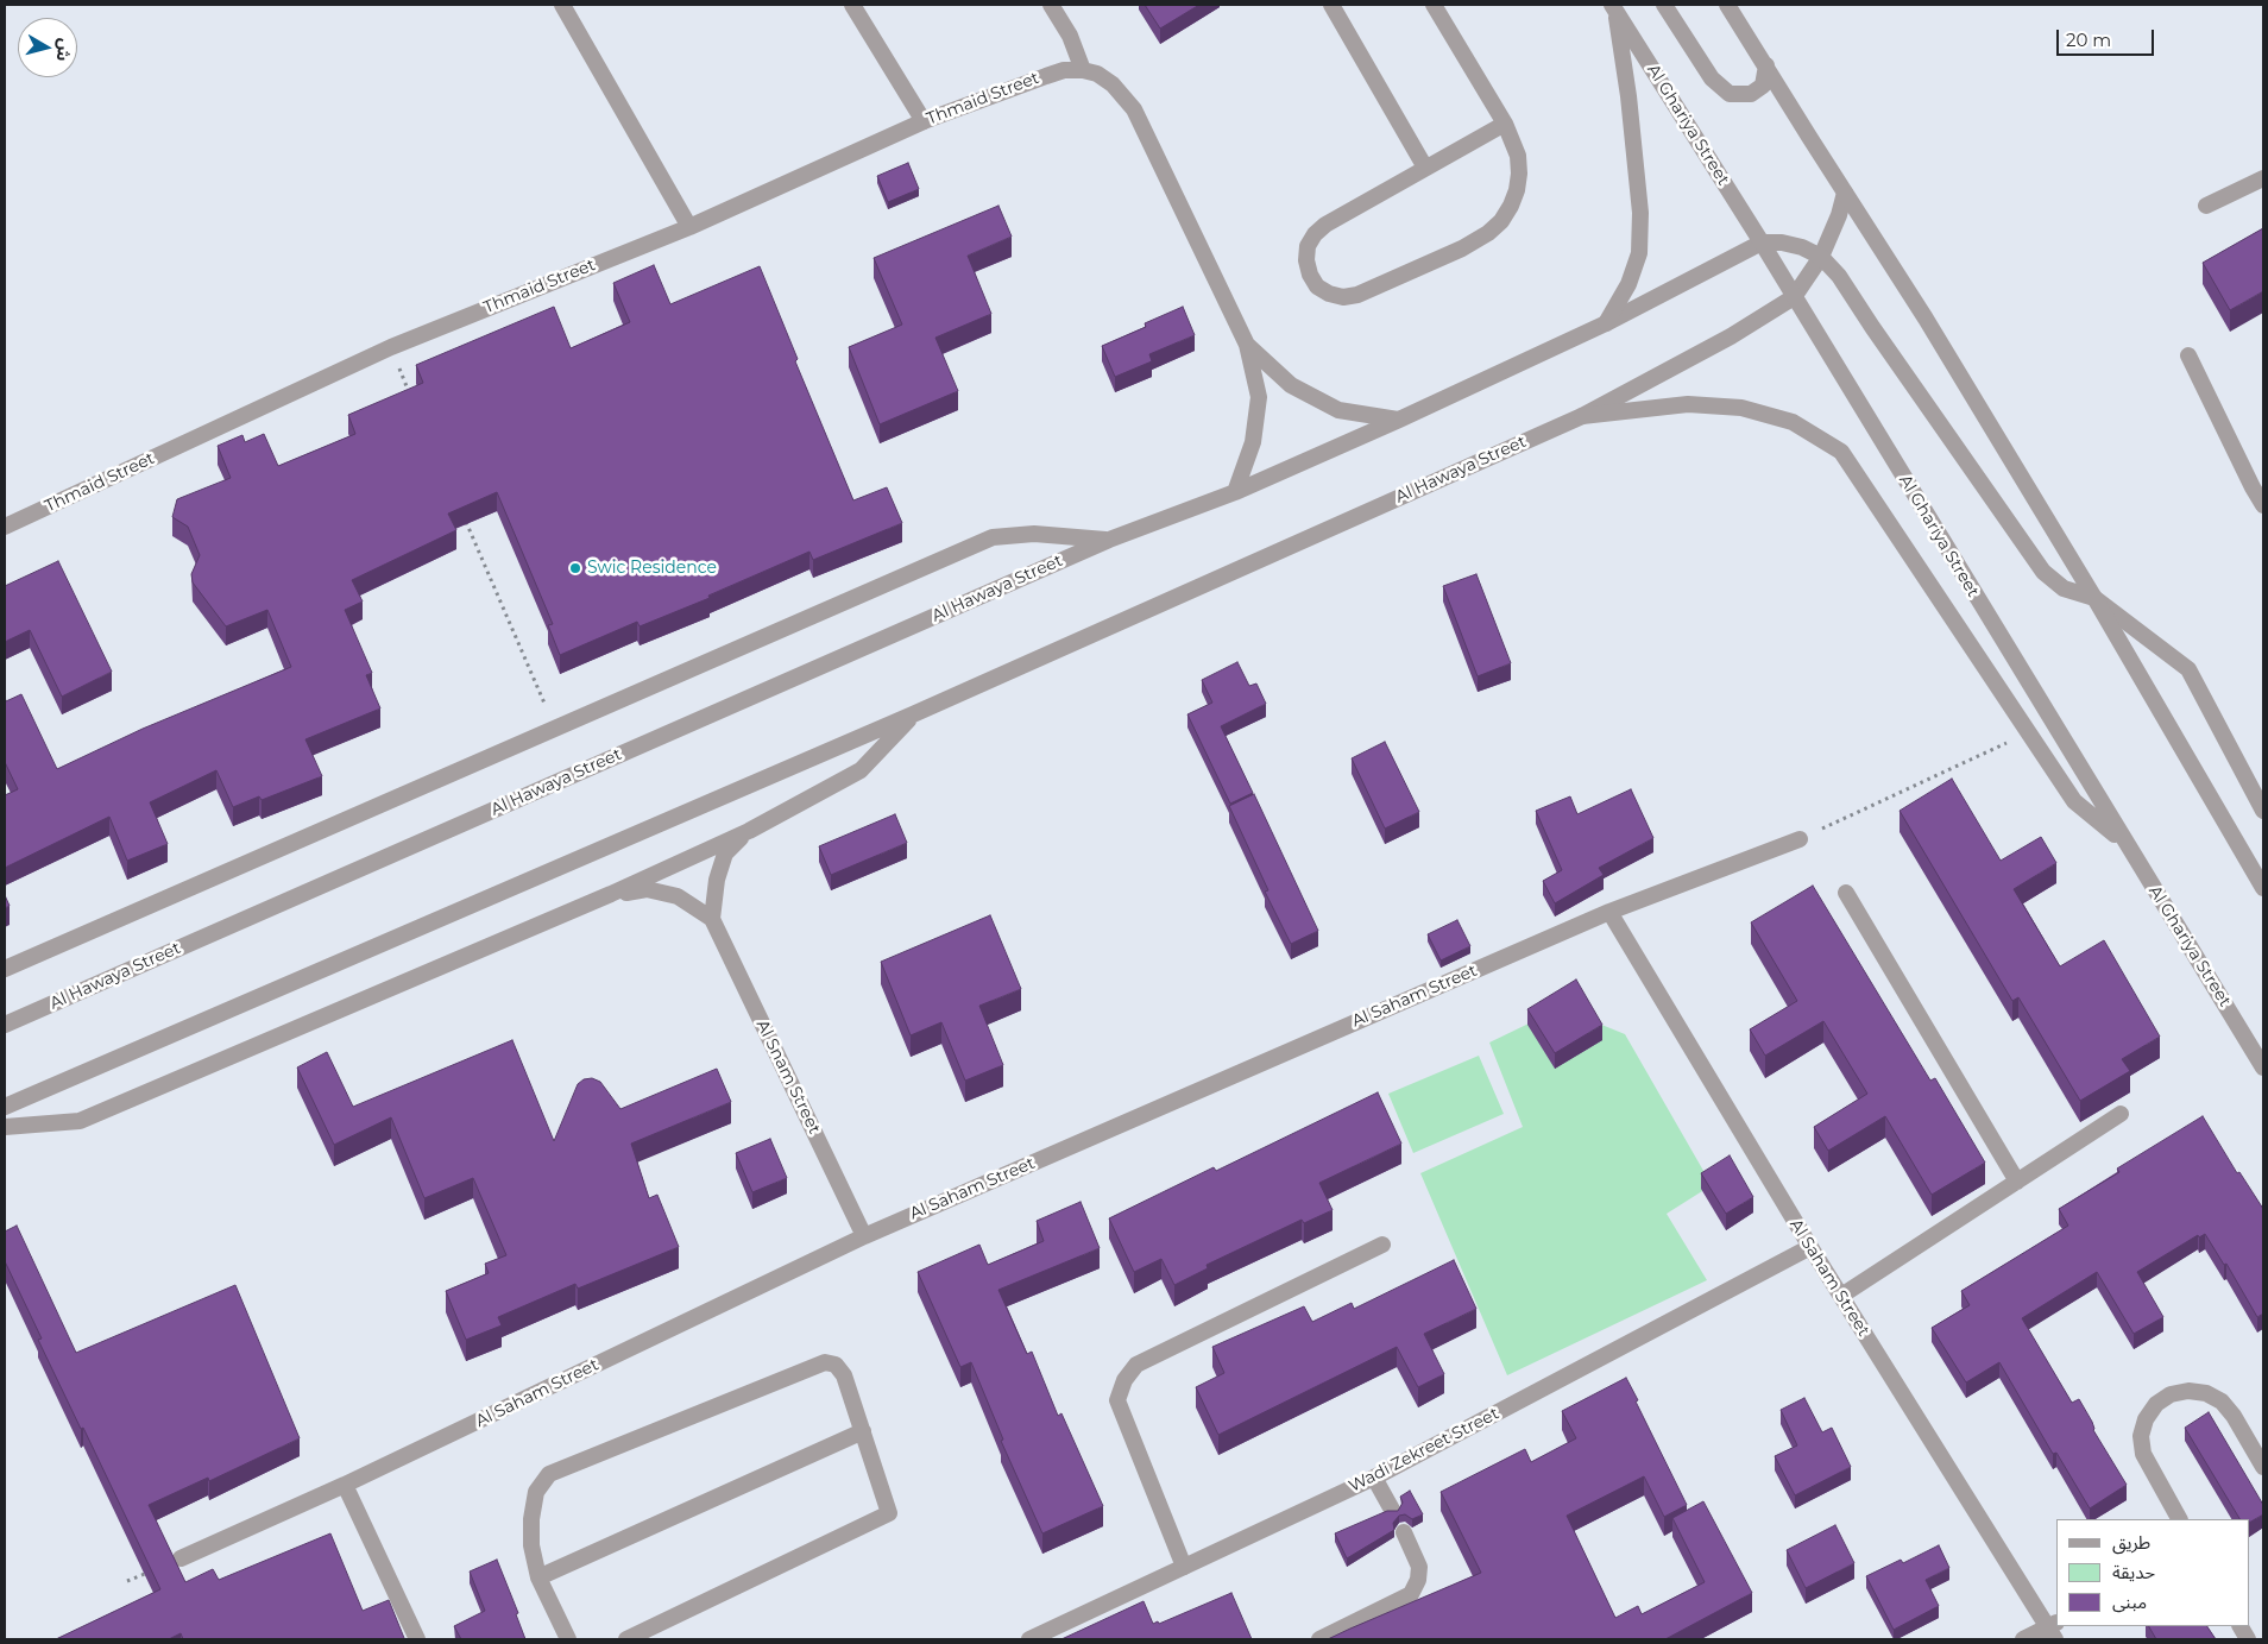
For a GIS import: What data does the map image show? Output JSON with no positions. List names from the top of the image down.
{
  "streets": {
    "street": [
      "Thmaid Street",
      "Al Ghariya Street",
      "Al Hawaya Street",
      "Al Saham Street",
      "Al Snam Street",
      "Wadi Zekreet Street"
    ]
  },
  "crossings": [
    ["Al Ghariya Street", "Al Hawaya Street"],
    ["Al Saham Street", "Al Snam Street"],
    ["Al Saham Street", "Wadi Zekreet Street"]
  ],
  "places": ["Swic Residence"],
  "legend": ["طريق", "حديقة", "مبنى"],
  "scale_bar": "20 m",
  "north": "right"
}
